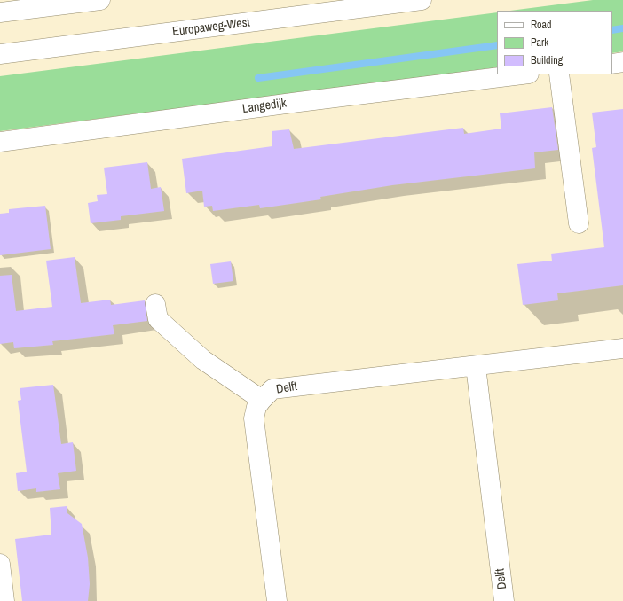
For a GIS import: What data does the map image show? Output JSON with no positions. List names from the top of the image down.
{
  "streets": {
    "street": ["Europaweg-West", "Langedijk", "Delft"]
  },
  "legend": ["Road", "Park", "Building"]
}
